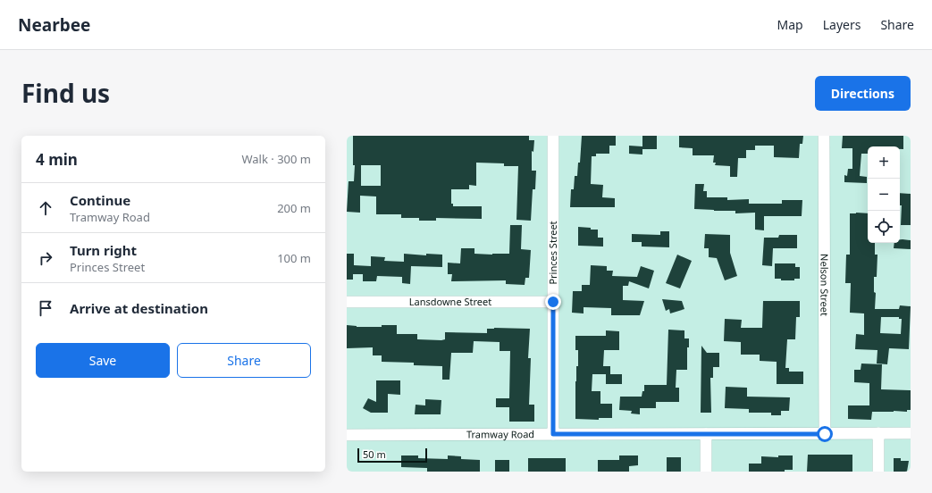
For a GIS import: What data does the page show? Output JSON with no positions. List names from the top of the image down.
{
  "streets": {
    "street": [
      "Princes Street",
      "Nelson Street",
      "Lansdowne Street",
      "Tramway Road"
    ]
  },
  "crossings": [
    ["Princes Street", "Lansdowne Street"],
    ["Princes Street", "Tramway Road"],
    ["Nelson Street", "Tramway Road"]
  ],
  "scale_bar": "50 m",
  "page": {
    "header": "Nearbee",
    "nav": ["Map", "Layers", "Share"],
    "title": "Find us",
    "buttons": [
      "Directions",
      ["Save", "Share"]
    ],
    "heading": ["4 min", "Walk · 300 m"],
    "map_buttons": ["+", "−"],
    "list": [
      ["Continue", "Tramway Road", "200 m"],
      ["Turn right", "Princes Street", "100 m"],
      "Arrive at destination"
    ],
    "scale": "50 m"
  }
}
